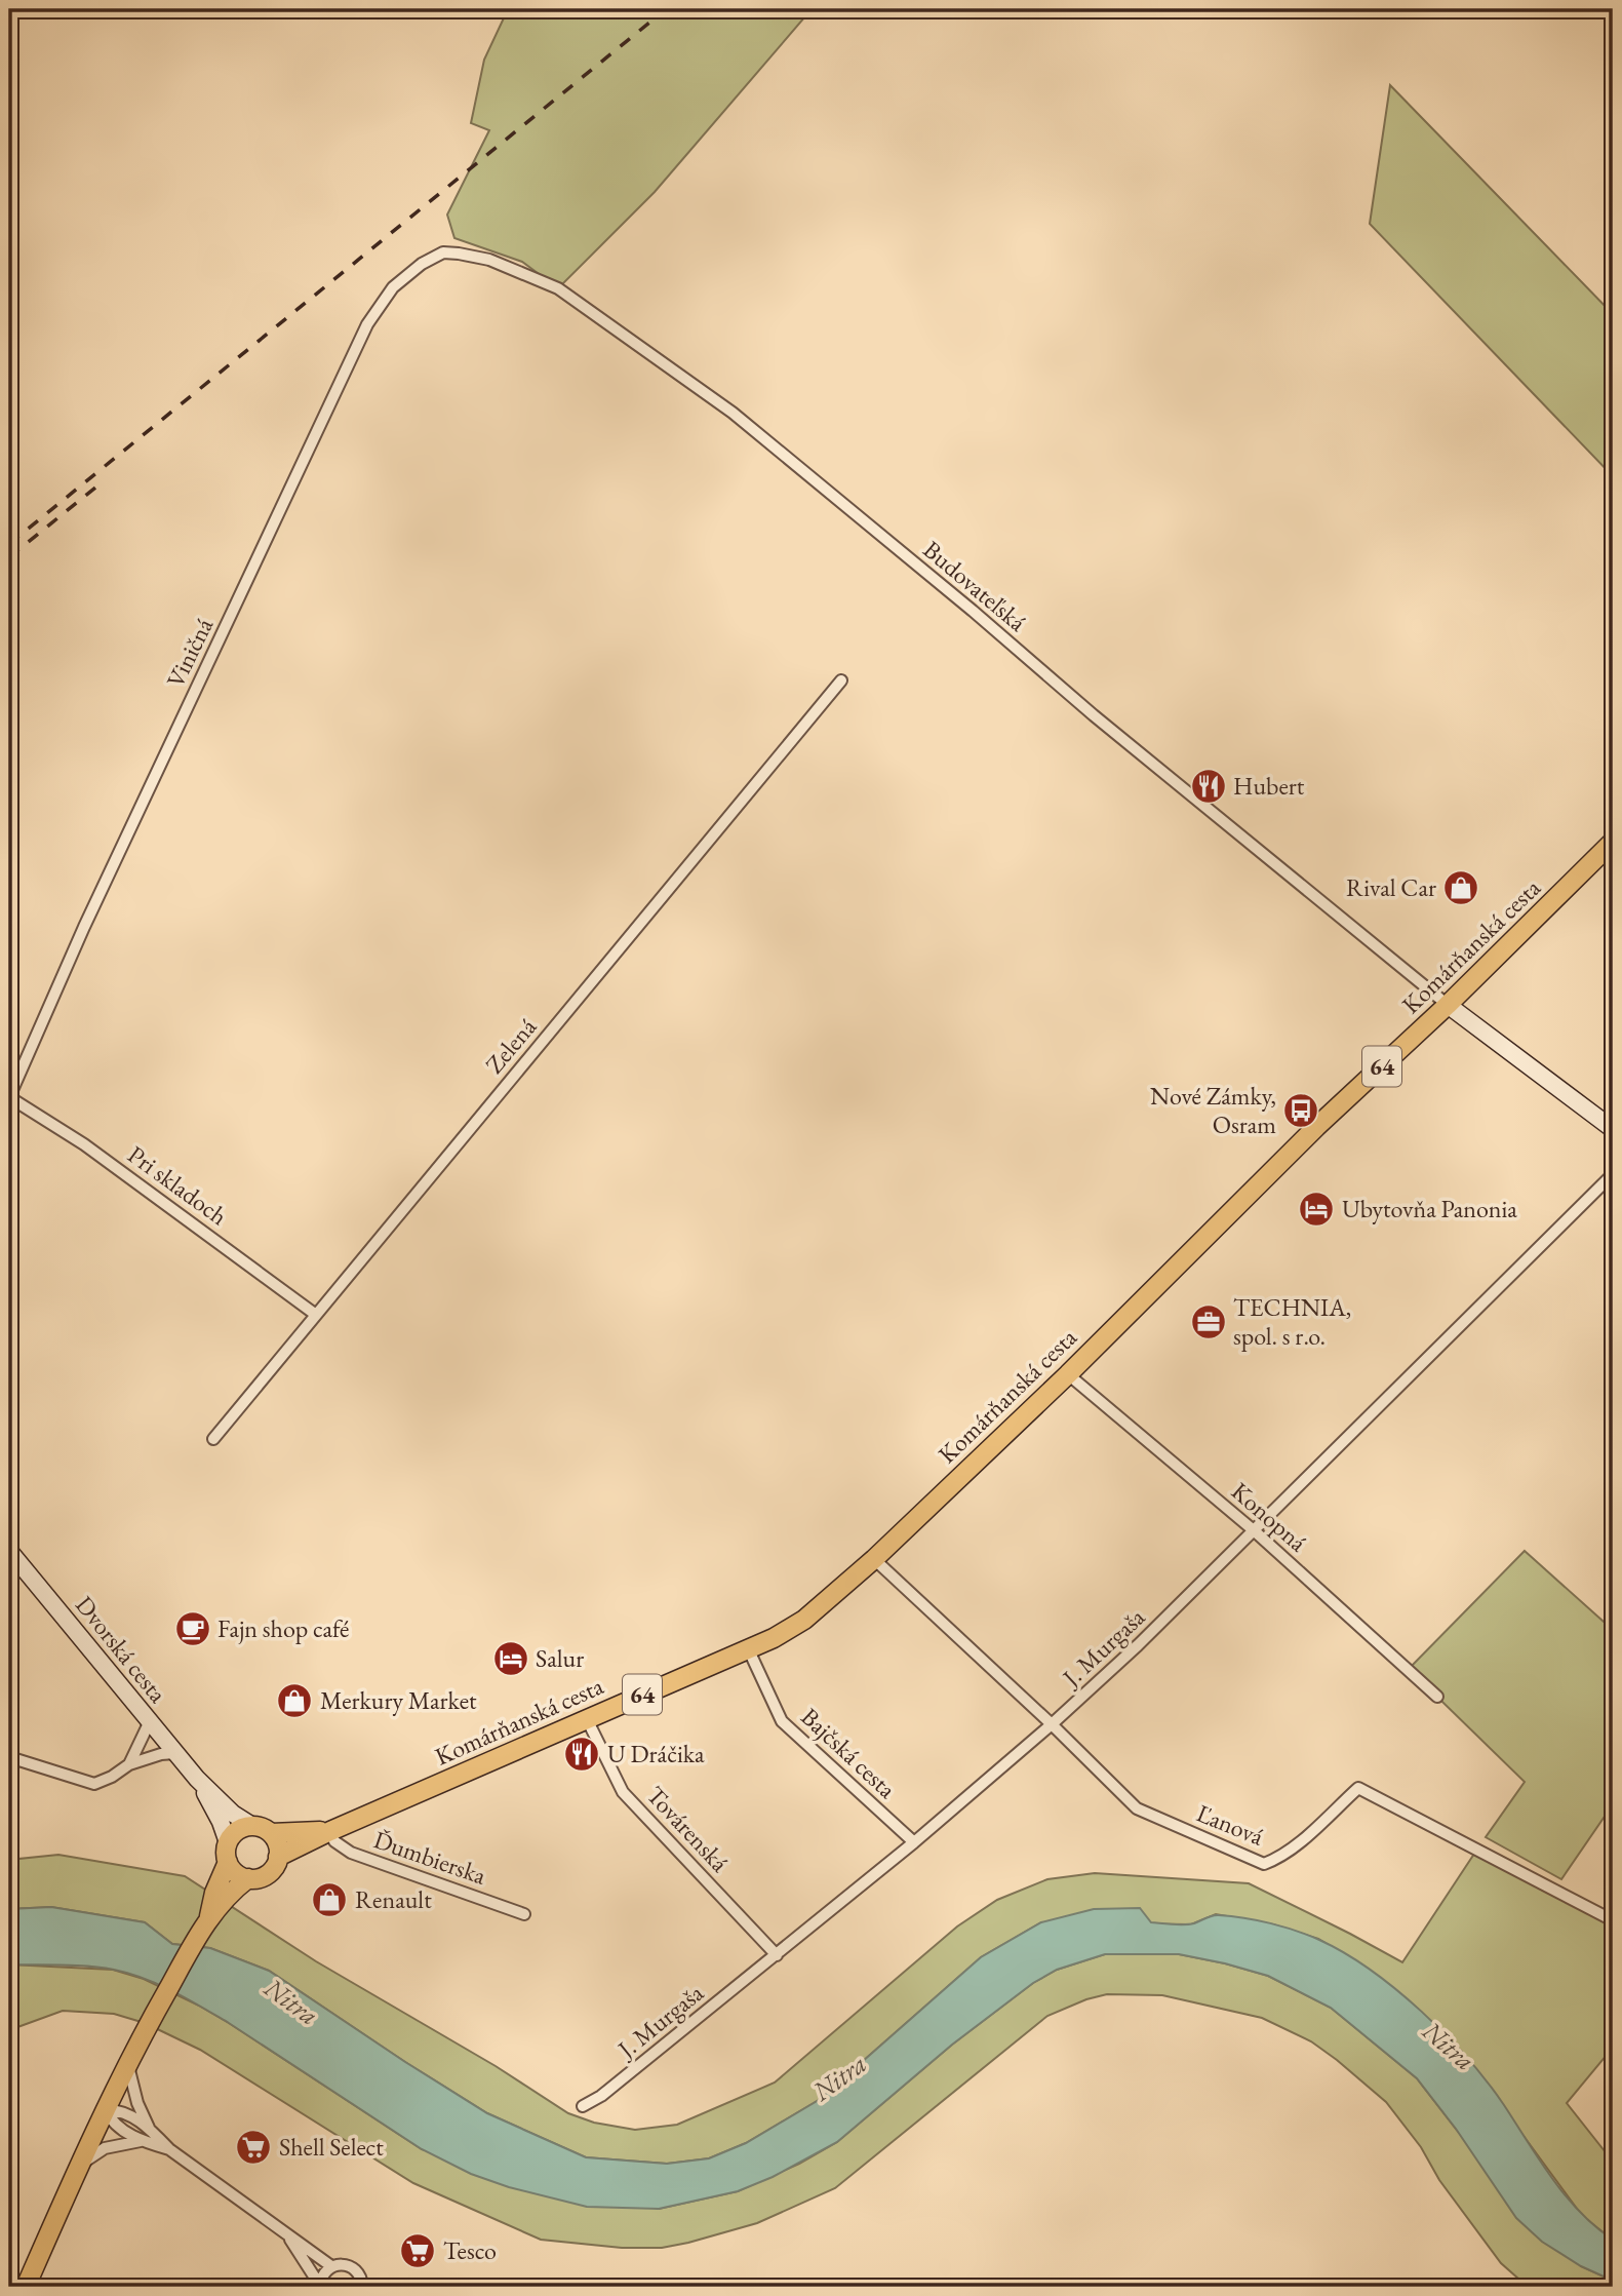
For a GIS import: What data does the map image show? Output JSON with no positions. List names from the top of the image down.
{
  "streets": {
    "main road": ["Komárňanská cesta", "64"],
    "street": [
      "Budovateľská",
      "Viničná",
      "Zelená",
      "Pri skladoch",
      "Konopná",
      "J. Murgaša",
      "Dvorská cesta",
      "Bajčská cesta",
      "Ľanová",
      "Továrenská",
      "Ďumbierska"
    ]
  },
  "crossings": [
    ["Budovateľská", "Viničná"],
    ["Budovateľská", "Komárňanská cesta"],
    ["Viničná", "Pri skladoch"],
    ["Komárňanská cesta", "64"],
    ["Komárňanská cesta", "Konopná"],
    ["Komárňanská cesta", "Dvorská cesta"],
    ["Komárňanská cesta", "Bajčská cesta"],
    ["Komárňanská cesta", "Ľanová"],
    ["Komárňanská cesta", "Továrenská"],
    ["Komárňanská cesta", "Ďumbierska"],
    ["Zelená", "Pri skladoch"],
    ["64", "Dvorská cesta"],
    ["Konopná", "J. Murgaša"],
    ["J. Murgaša", "Bajčská cesta"],
    ["J. Murgaša", "Ľanová"],
    ["J. Murgaša", "Továrenská"]
  ],
  "water": ["Nitra"],
  "places": {
    "restaurant": ["Hubert", "U Dráčika"],
    "shop": ["Rival Car", "Merkury Market", "Renault"],
    "bus stop": ["Nové Zámky, Osram"],
    "hotel": ["Ubytovňa Panonia", "Salur"],
    "office": ["TECHNIA, spol. s r.o."],
    "cafe": ["Fajn shop café"],
    "supermarket": ["Shell Select", "Tesco"]
  }
}
